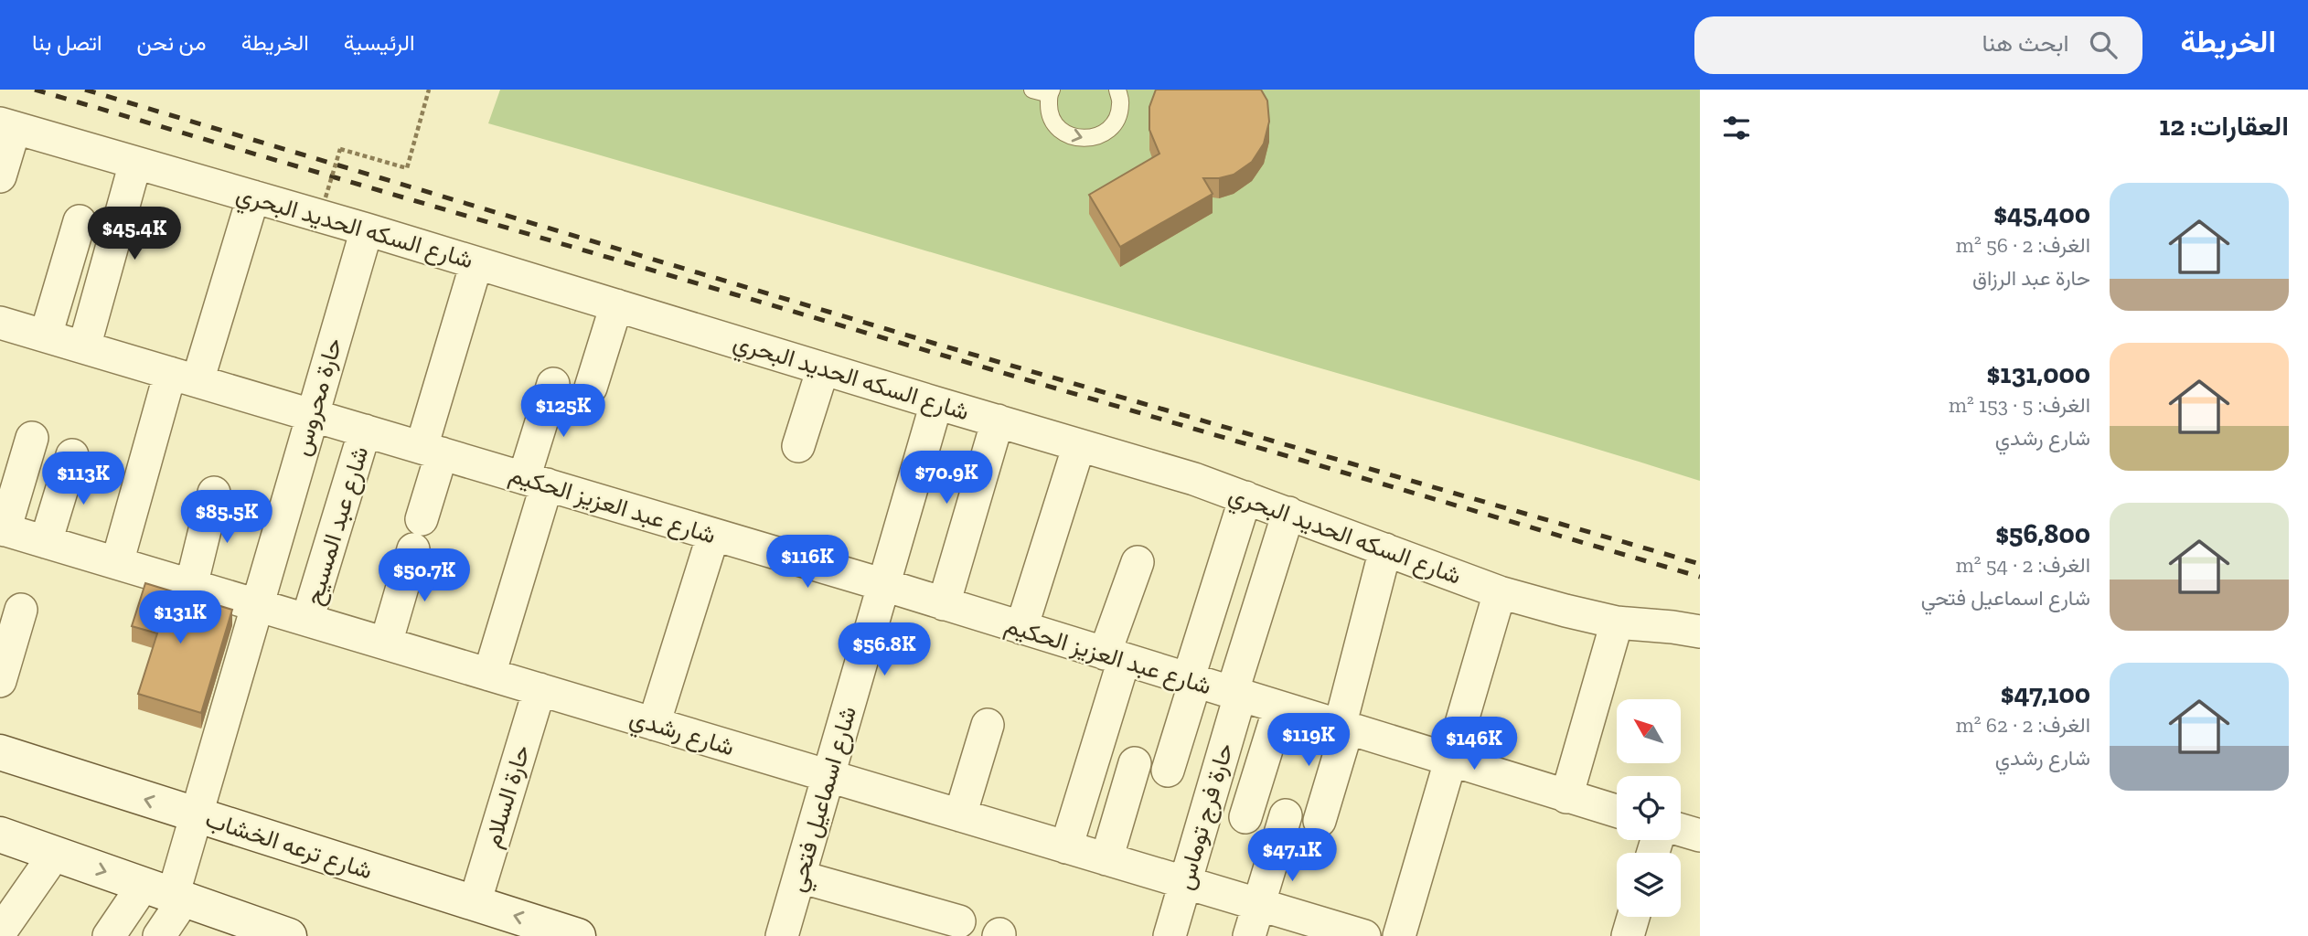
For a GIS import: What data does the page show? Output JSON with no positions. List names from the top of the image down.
{
  "streets": {
    "street": [
      "شارع السكه الحديد البحري",
      "حارة محروس",
      "شارع عبد العزيز الحكيم",
      "شارع عبد المسيح",
      "شارع رشدي",
      "حارة السلام",
      "شارع اسماعيل فتحي",
      "حارة فرج توماس",
      "شارع ترعه الخشاب"
    ]
  },
  "crossings": [
    ["شارع السكه الحديد البحري", "حارة محروس"],
    ["شارع السكه الحديد البحري", "شارع اسماعيل فتحي"],
    ["شارع السكه الحديد البحري", "حارة فرج توماس"],
    ["حارة محروس", "شارع عبد العزيز الحكيم"],
    ["حارة محروس", "شارع رشدي"],
    ["حارة محروس", "شارع ترعه الخشاب"],
    ["شارع عبد العزيز الحكيم", "شارع عبد المسيح"],
    ["شارع عبد العزيز الحكيم", "شارع اسماعيل فتحي"],
    ["شارع عبد العزيز الحكيم", "حارة فرج توماس"],
    ["شارع عبد المسيح", "شارع رشدي"],
    ["شارع رشدي", "حارة السلام"],
    ["شارع رشدي", "شارع اسماعيل فتحي"],
    ["شارع رشدي", "حارة فرج توماس"],
    ["حارة السلام", "شارع ترعه الخشاب"]
  ],
  "north": "top left",
  "page": {
    "header": "الخريطة",
    "search": "ابحث هنا",
    "nav": [
      "الرئيسية",
      "الخريطة",
      "من نحن",
      "اتصل بنا"
    ],
    "heading": "العقارات: 12",
    "list": [
      {
        "name": "$45,400",
        "note": "الغرف: 2 · 56 m² · حارة عبد الرزاق"
      },
      {
        "name": "$131,000",
        "note": "الغرف: 5 · 153 m² · شارع رشدي"
      },
      {
        "name": "$56,800",
        "note": "الغرف: 2 · 54 m² · شارع اسماعيل فتحي"
      },
      {
        "name": "$47,100",
        "note": "الغرف: 2 · 62 m² · شارع رشدي"
      }
    ],
    "price": [
      "$45.4K",
      "$125K",
      "$70.9K",
      "$113K",
      "$85.5K",
      "$116K",
      "$50.7K",
      "$131K",
      "$56.8K",
      "$119K",
      "$146K",
      "$47.1K"
    ]
  }
}
